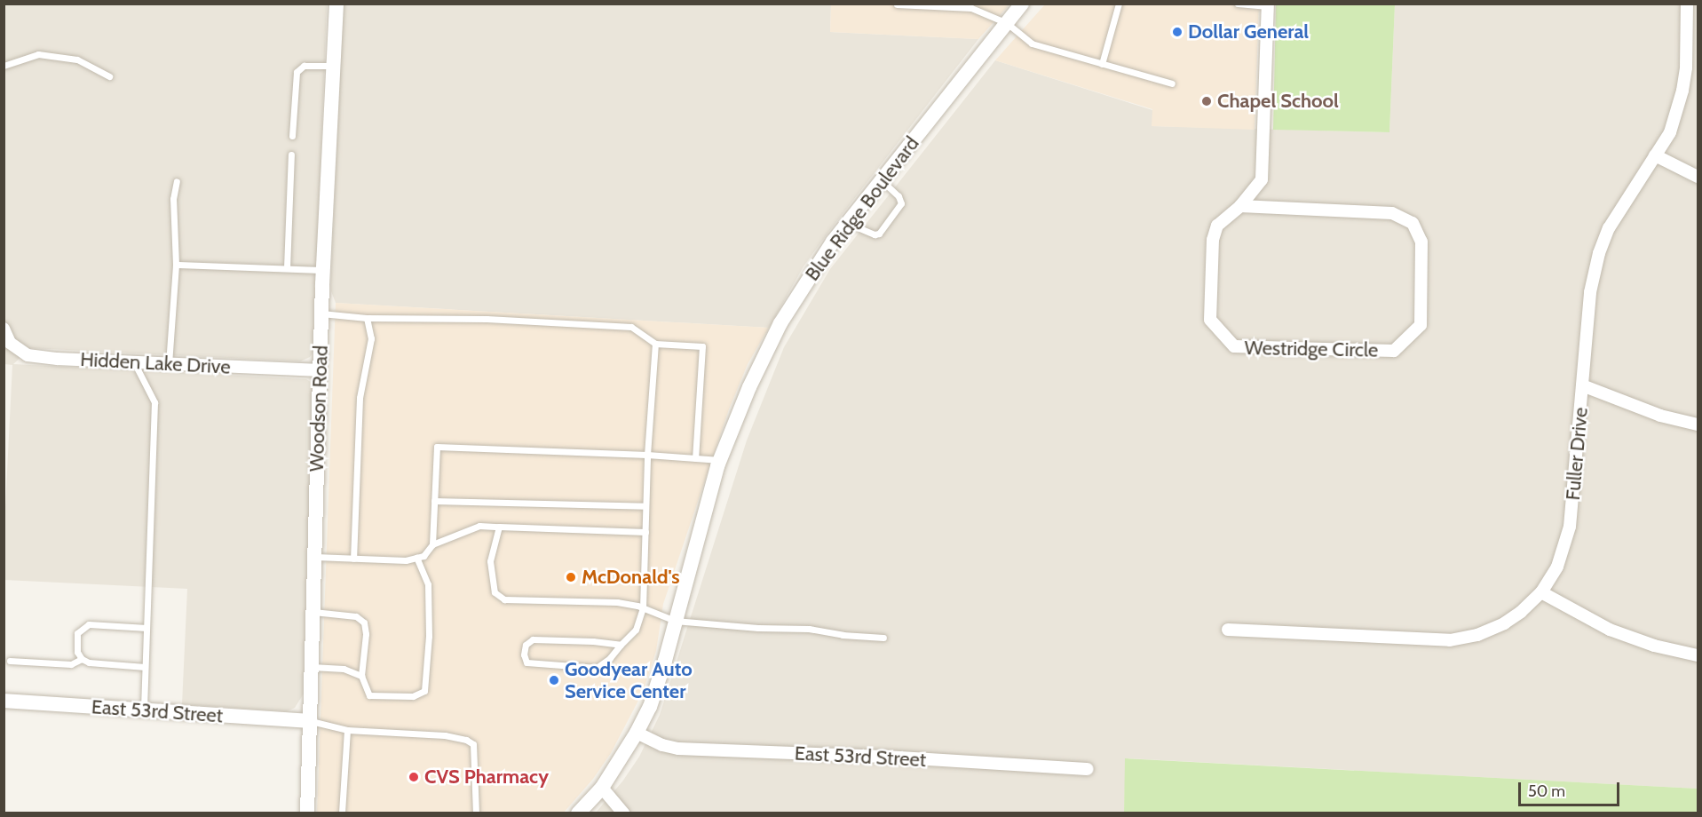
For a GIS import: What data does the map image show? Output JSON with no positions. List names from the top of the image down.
{
  "streets": {
    "street": [
      "Blue Ridge Boulevard",
      "Westridge Circle",
      "Hidden Lake Drive",
      "Woodson Road",
      "Fuller Drive",
      "East 53rd Street"
    ]
  },
  "crossings": [
    ["Blue Ridge Boulevard", "East 53rd Street"],
    ["Hidden Lake Drive", "Woodson Road"],
    ["Woodson Road", "East 53rd Street"]
  ],
  "places": [
    "Dollar General",
    "Chapel School",
    "McDonald's",
    "Goodyear Auto Service Center",
    "CVS Pharmacy"
  ],
  "scale_bar": "50 m"
}
